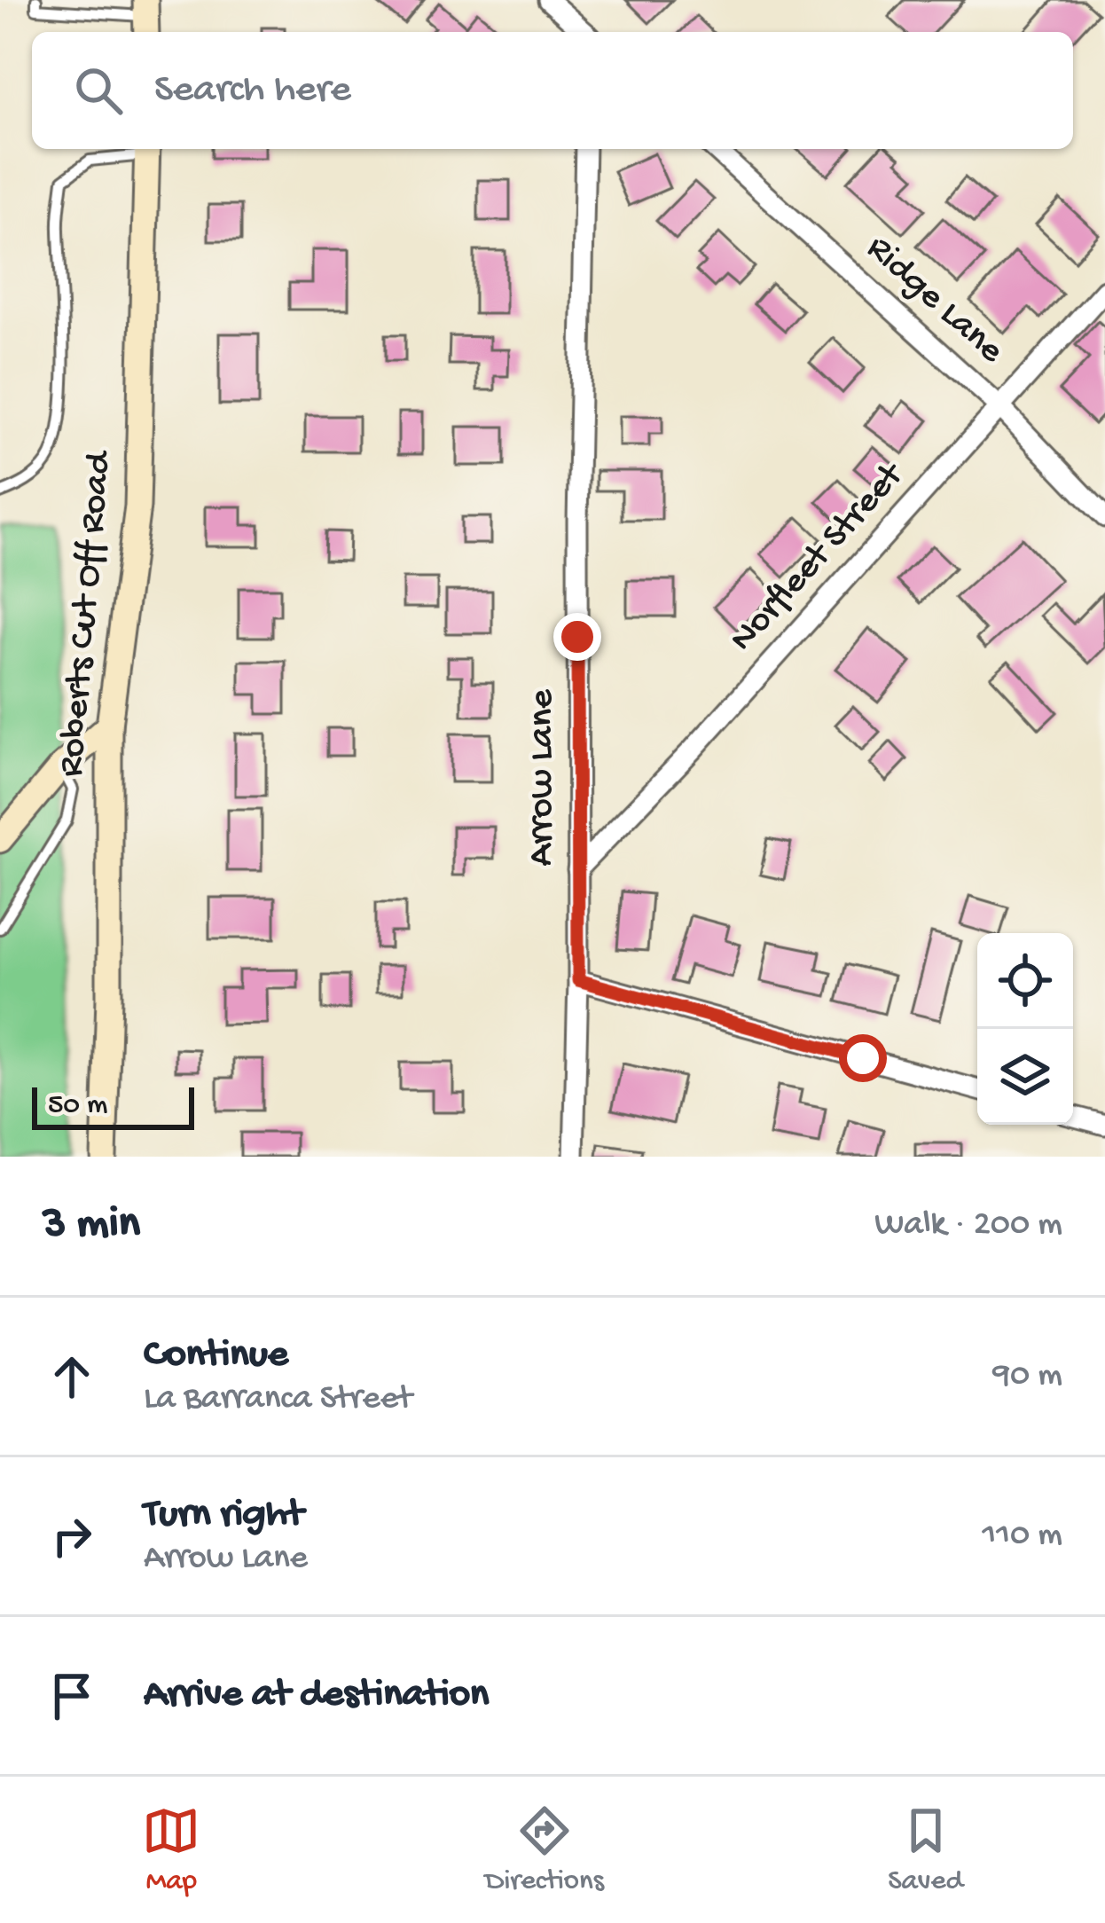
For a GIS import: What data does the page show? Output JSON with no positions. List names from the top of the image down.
{
  "streets": {
    "street": [
      "Ridge Lane",
      "Norfleet Street",
      "Roberts Cut Off Road",
      "Arrow Lane"
    ]
  },
  "crossings": [
    ["Ridge Lane", "Norfleet Street"],
    ["Norfleet Street", "Arrow Lane"]
  ],
  "scale_bar": "50 m",
  "page": {
    "search": "Search here",
    "scale": "50 m",
    "heading": ["3 min", "Walk · 200 m"],
    "list": [
      ["Continue", "La Barranca Street", "90 m"],
      ["Turn right", "Arrow Lane", "110 m"],
      "Arrive at destination"
    ],
    "nav": ["Map", "Directions", "Saved"]
  }
}
